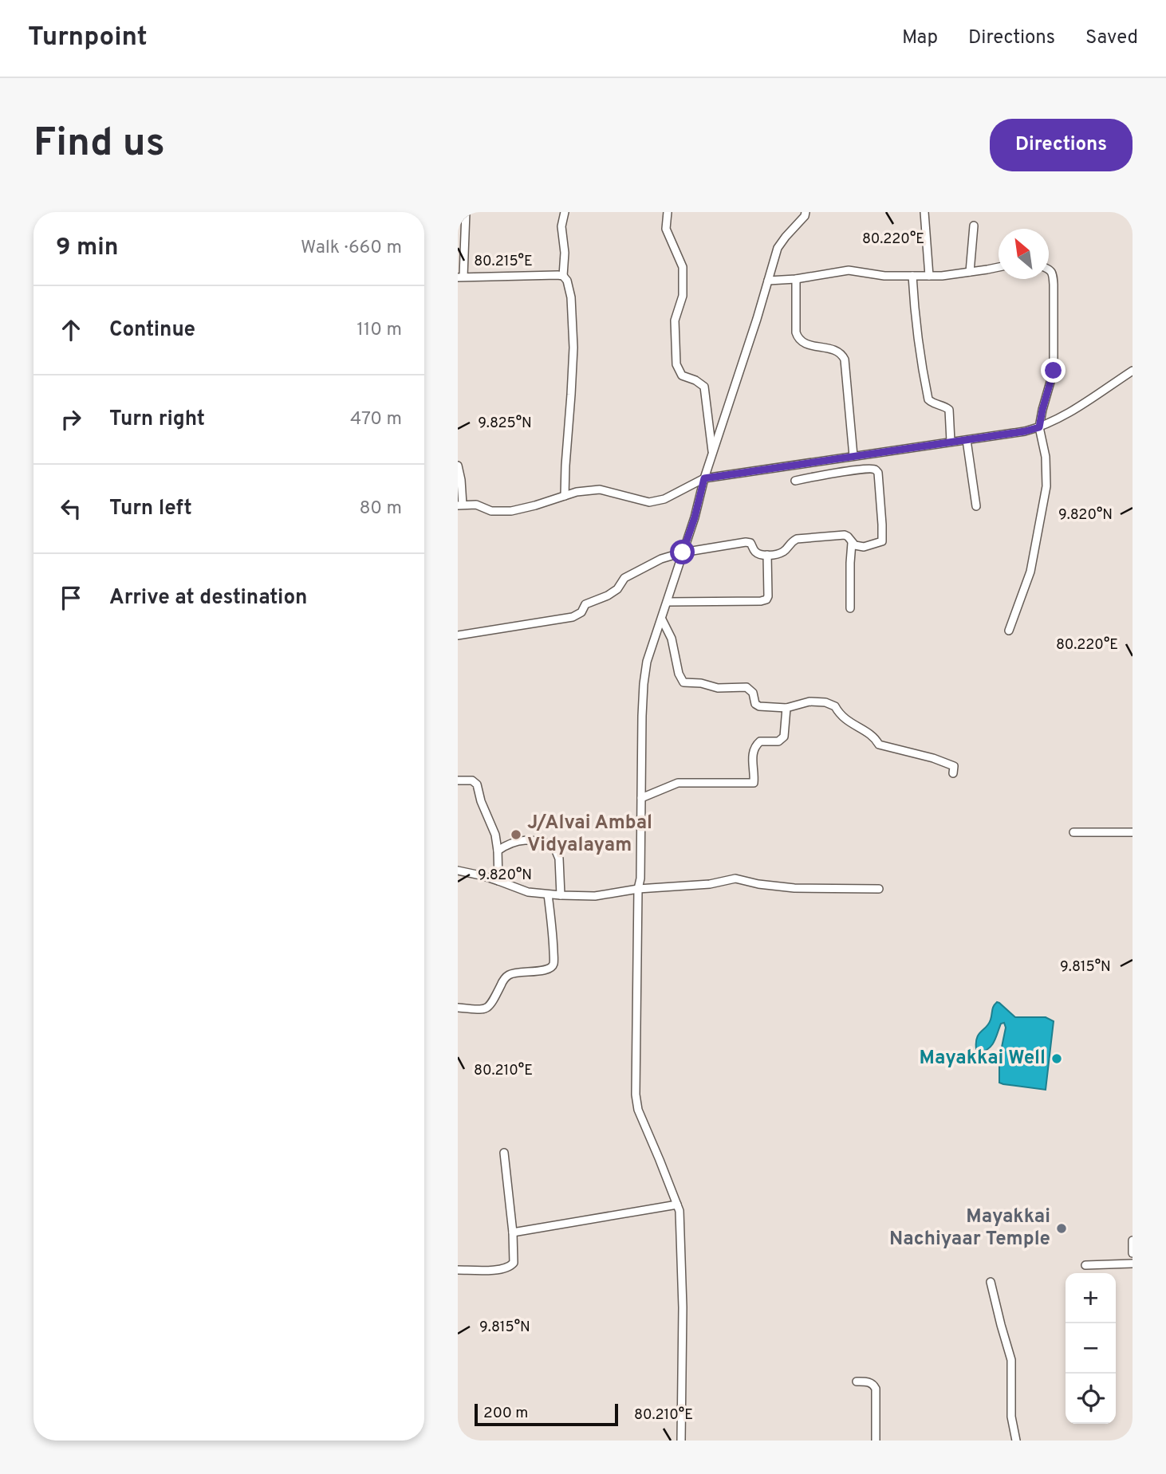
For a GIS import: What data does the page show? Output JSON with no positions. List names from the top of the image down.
{
  "places": ["J/Alvai Ambal Vidyalayam", "Mayakkai Well", "Mayakkai Nachiyaar Temple"],
  "scale_bar": "200 m",
  "north": "top left",
  "page": {
    "header": "Turnpoint",
    "nav": ["Map", "Directions", "Saved"],
    "buttons": "Directions",
    "title": "Find us",
    "heading": ["9 min", "Walk · 660 m"],
    "list": [
      ["Continue", "110 m"],
      ["Turn right", "470 m"],
      ["Turn left", "80 m"],
      "Arrive at destination"
    ],
    "map_buttons": ["+", "−"],
    "scale": "200 m"
  },
  "coordinates": [
    "80.220°E",
    "80.215°E",
    "9.825°N",
    "9.820°N",
    "9.815°N",
    "80.210°E"
  ]
}
